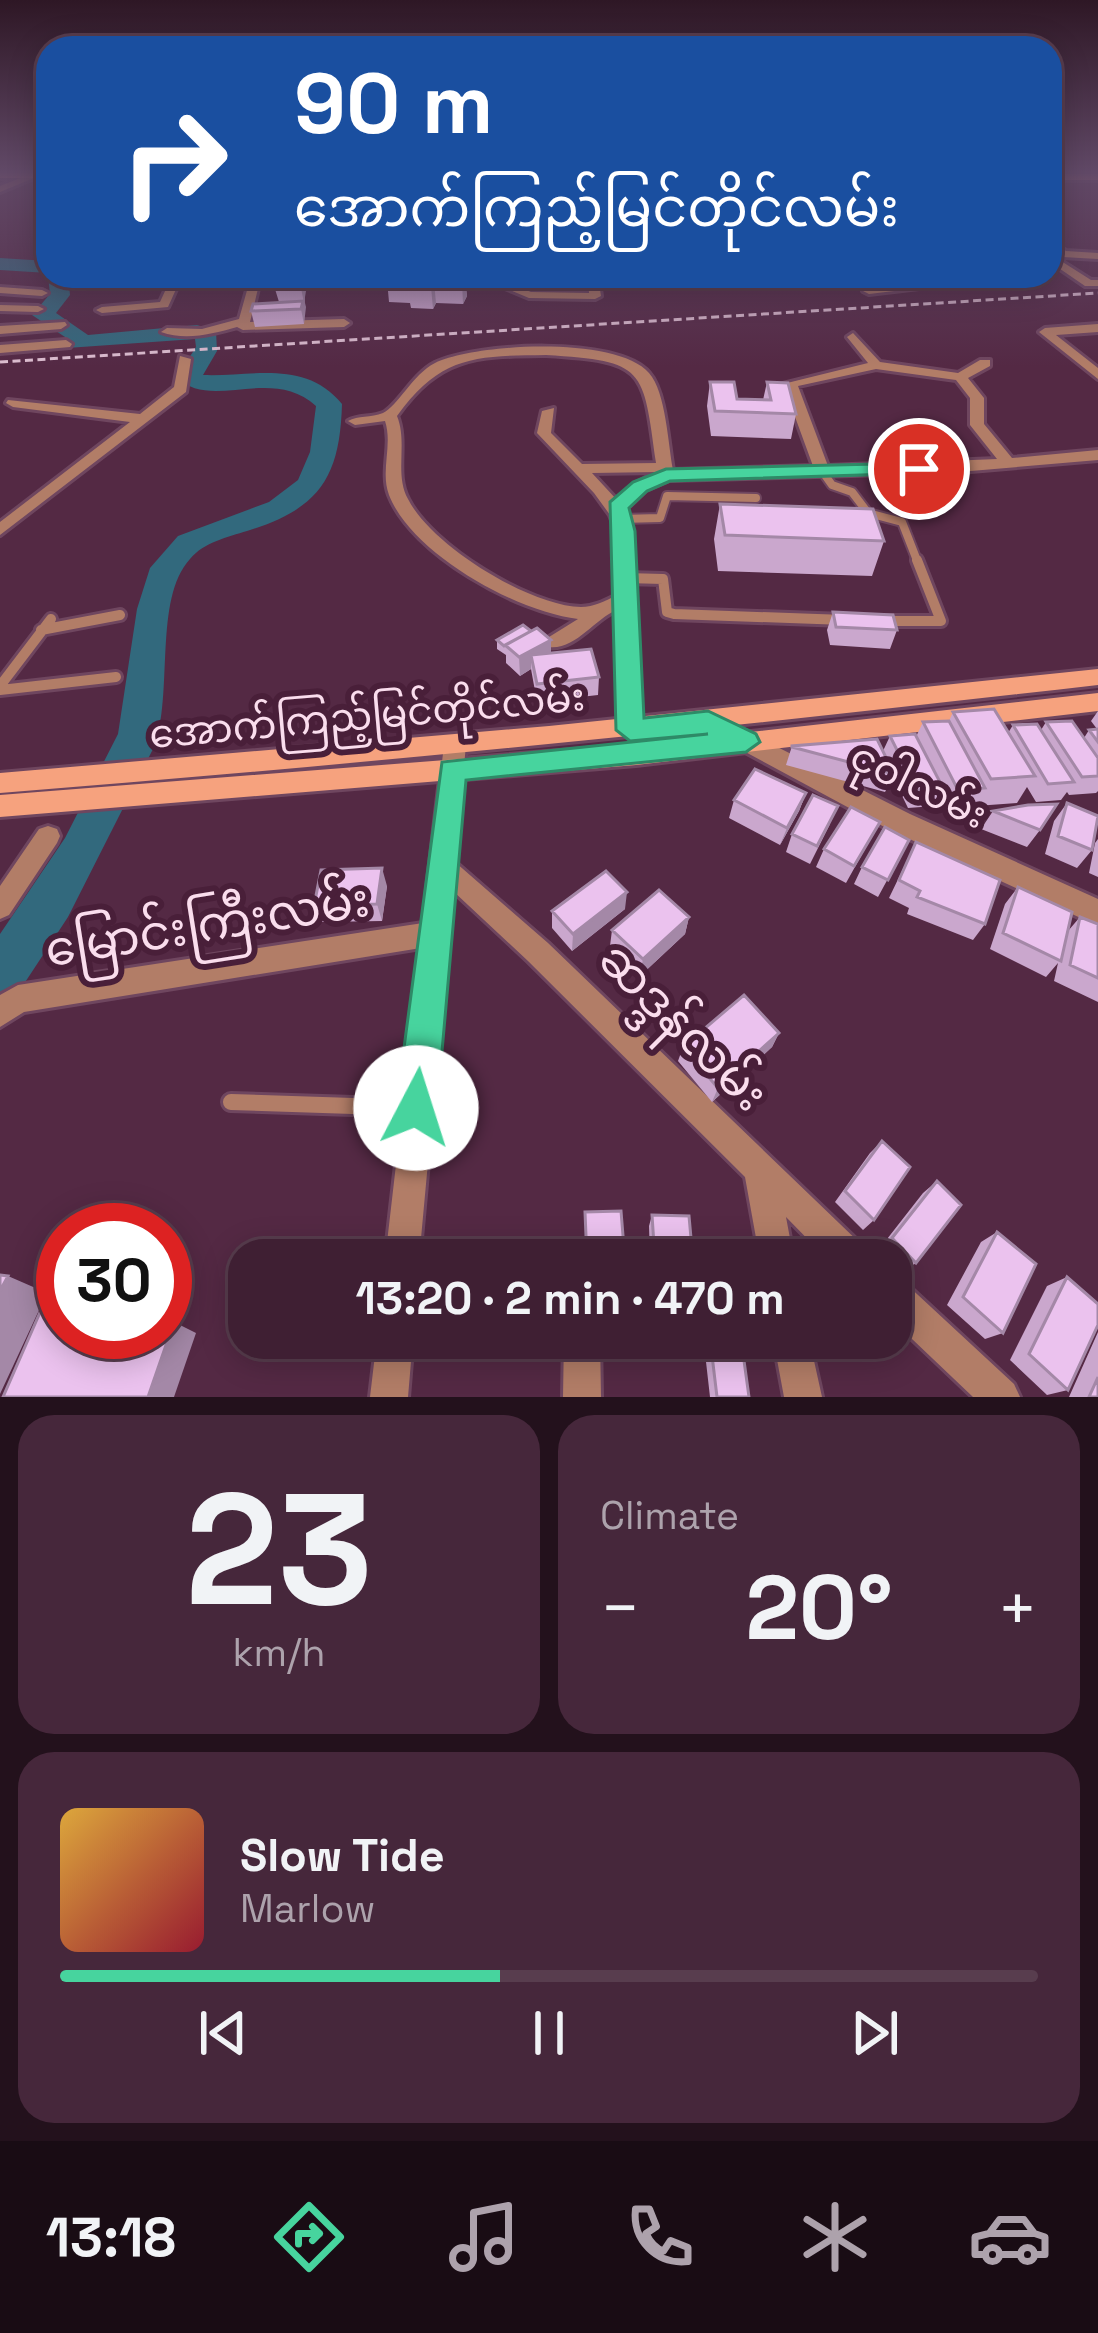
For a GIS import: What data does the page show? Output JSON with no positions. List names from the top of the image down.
{
  "streets": {
    "main road": ["အောက်ကြည့်မြင်တိုင်လမ်း"],
    "street": ["ငုဝါလမ်း", "မြောင်းကြီးလမ်း", "ဆဒ္ဒန်လမ်း"]
  },
  "crossings": [
    ["အောက်ကြည့်မြင်တိုင်လမ်း", "ငုဝါလမ်း"]
  ],
  "page": {
    "turn": ["90 m", "အောက်ကြည့်မြင်တိုင်လမ်း"],
    "limit": "30",
    "trip": "13:20 · 2 min · 470 m",
    "tile": [
      ["23", "km/h"],
      "Climate"
    ],
    "heat": ["−", "20°", "+"],
    "song": ["Slow Tide", "Marlow"],
    "tabs": "13:18"
  }
}
